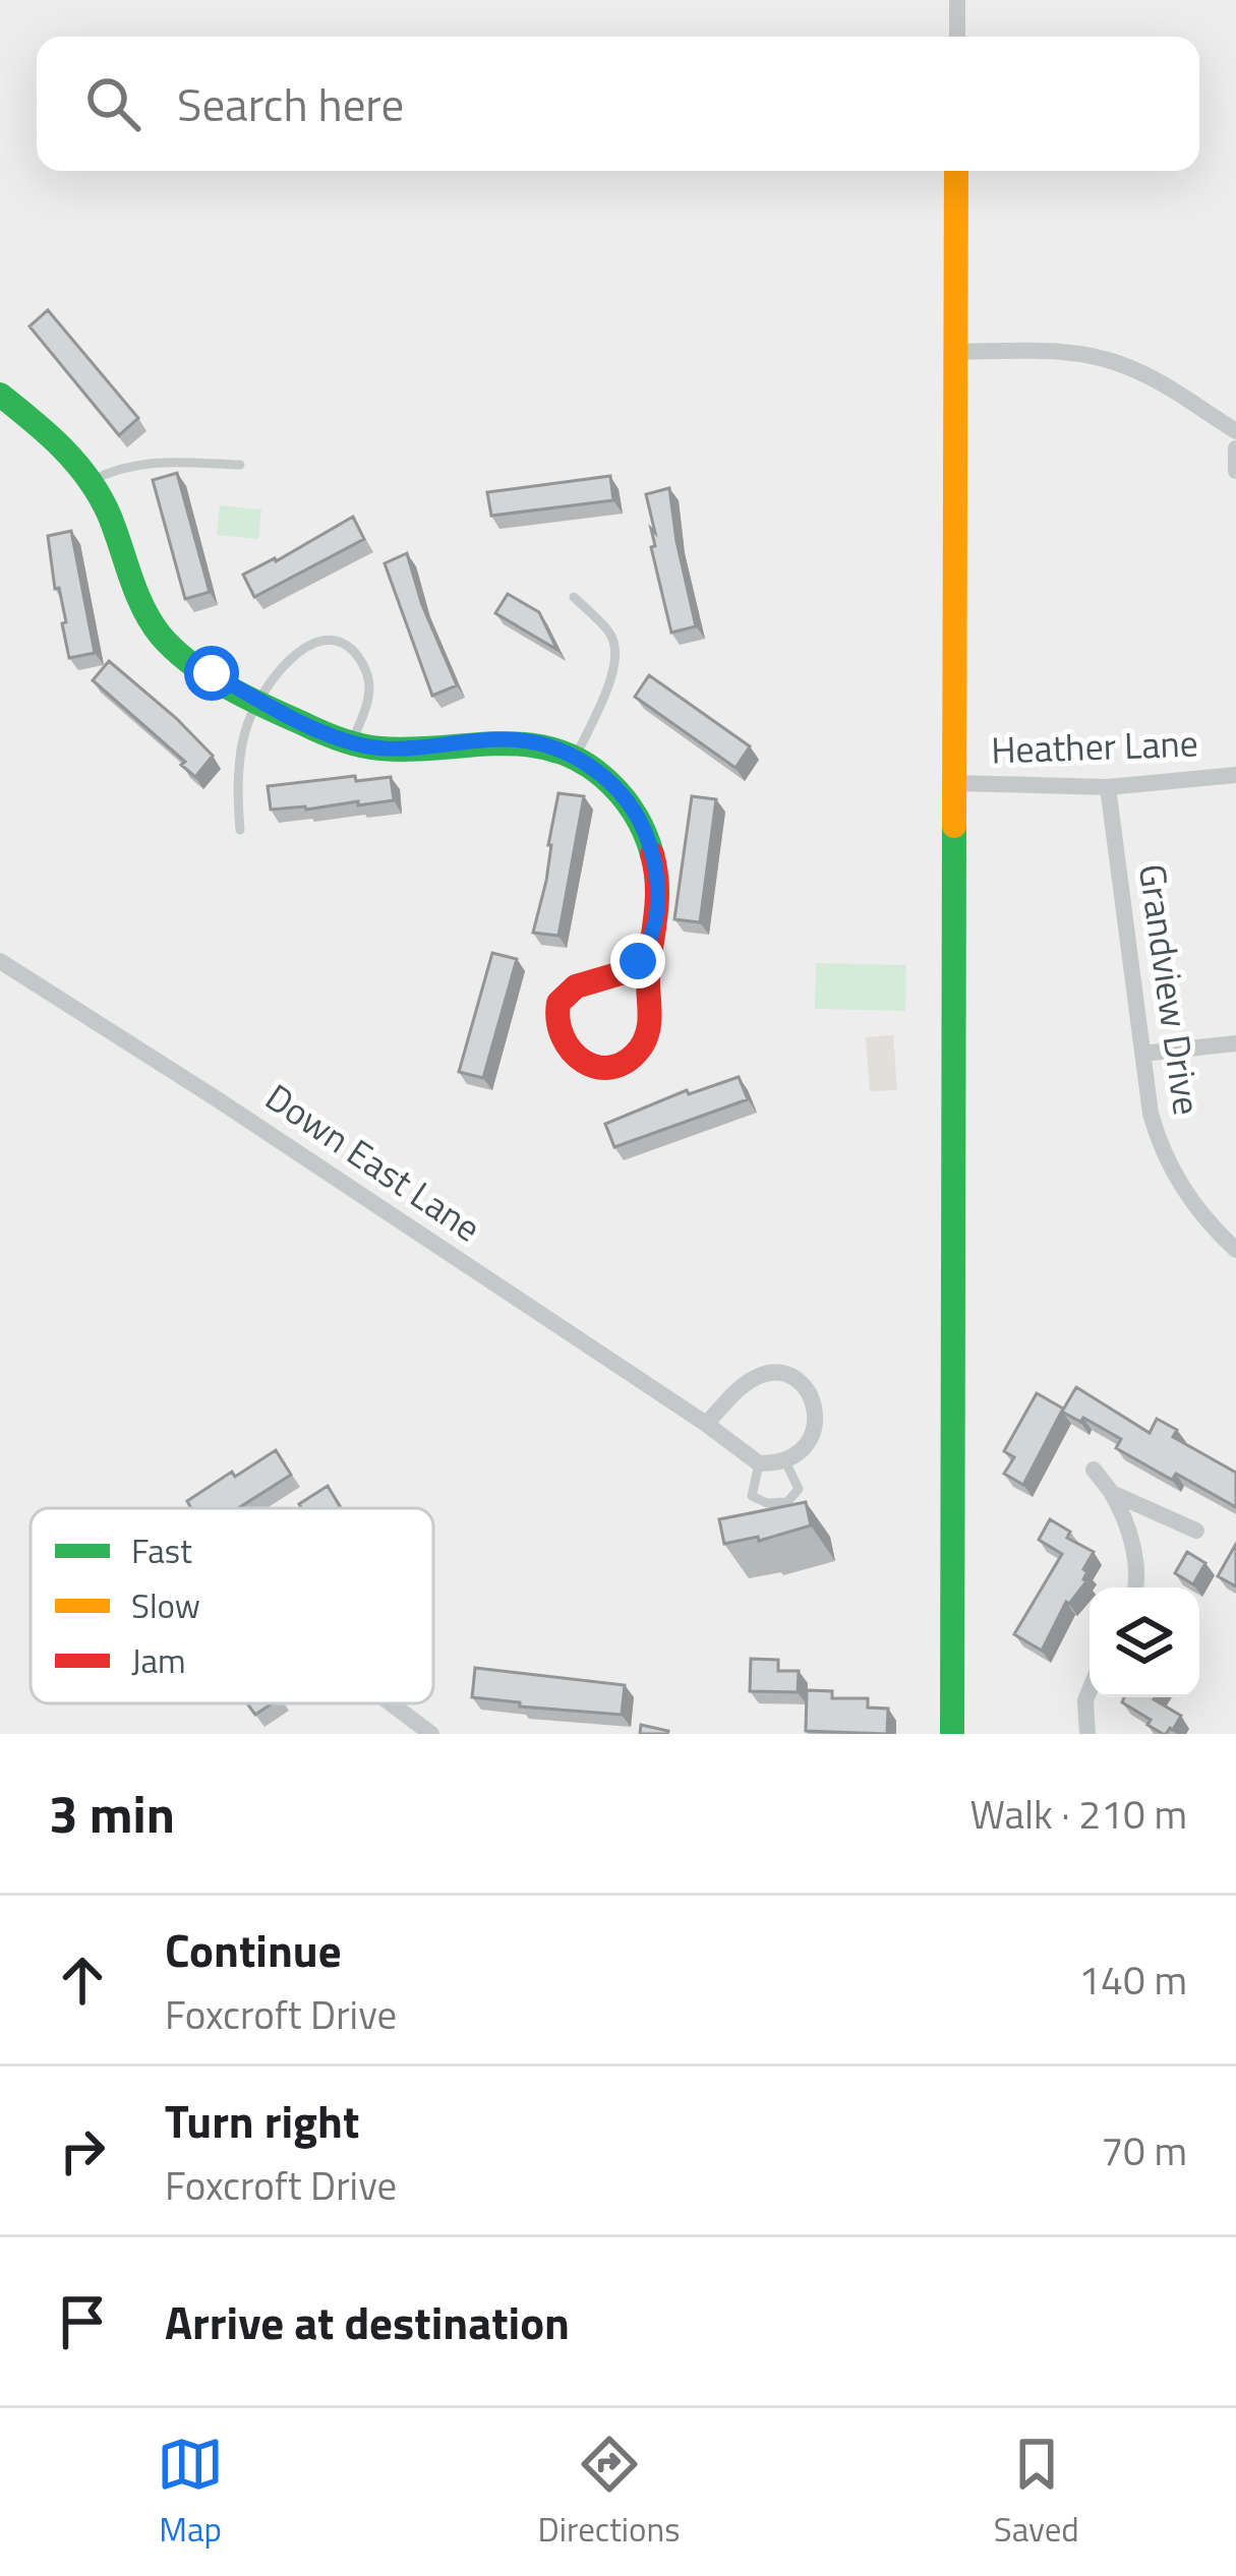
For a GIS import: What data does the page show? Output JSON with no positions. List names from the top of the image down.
{
  "streets": {
    "street": ["Heather Lane", "Grandview Drive", "Down East Lane"]
  },
  "crossings": [
    ["Heather Lane", "Grandview Drive"]
  ],
  "legend": ["Fast", "Slow", "Jam"],
  "page": {
    "search": "Search here",
    "heading": ["3 min", "Walk · 210 m"],
    "list": [
      ["Continue", "Foxcroft Drive", "140 m"],
      ["Turn right", "Foxcroft Drive", "70 m"],
      "Arrive at destination"
    ],
    "nav": ["Map", "Directions", "Saved"]
  }
}
